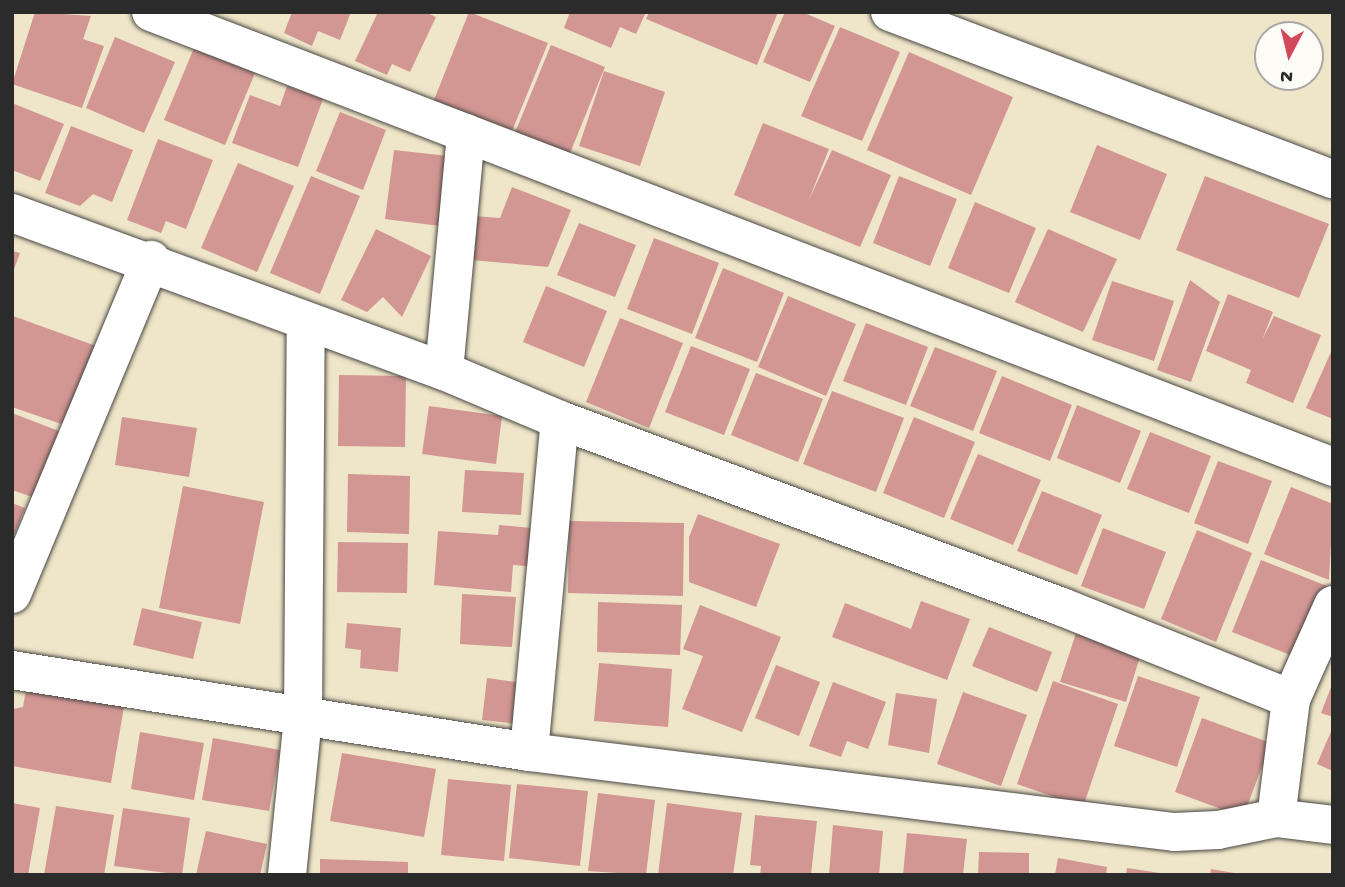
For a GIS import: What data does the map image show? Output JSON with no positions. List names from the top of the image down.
{
  "north": "bottom"
}
